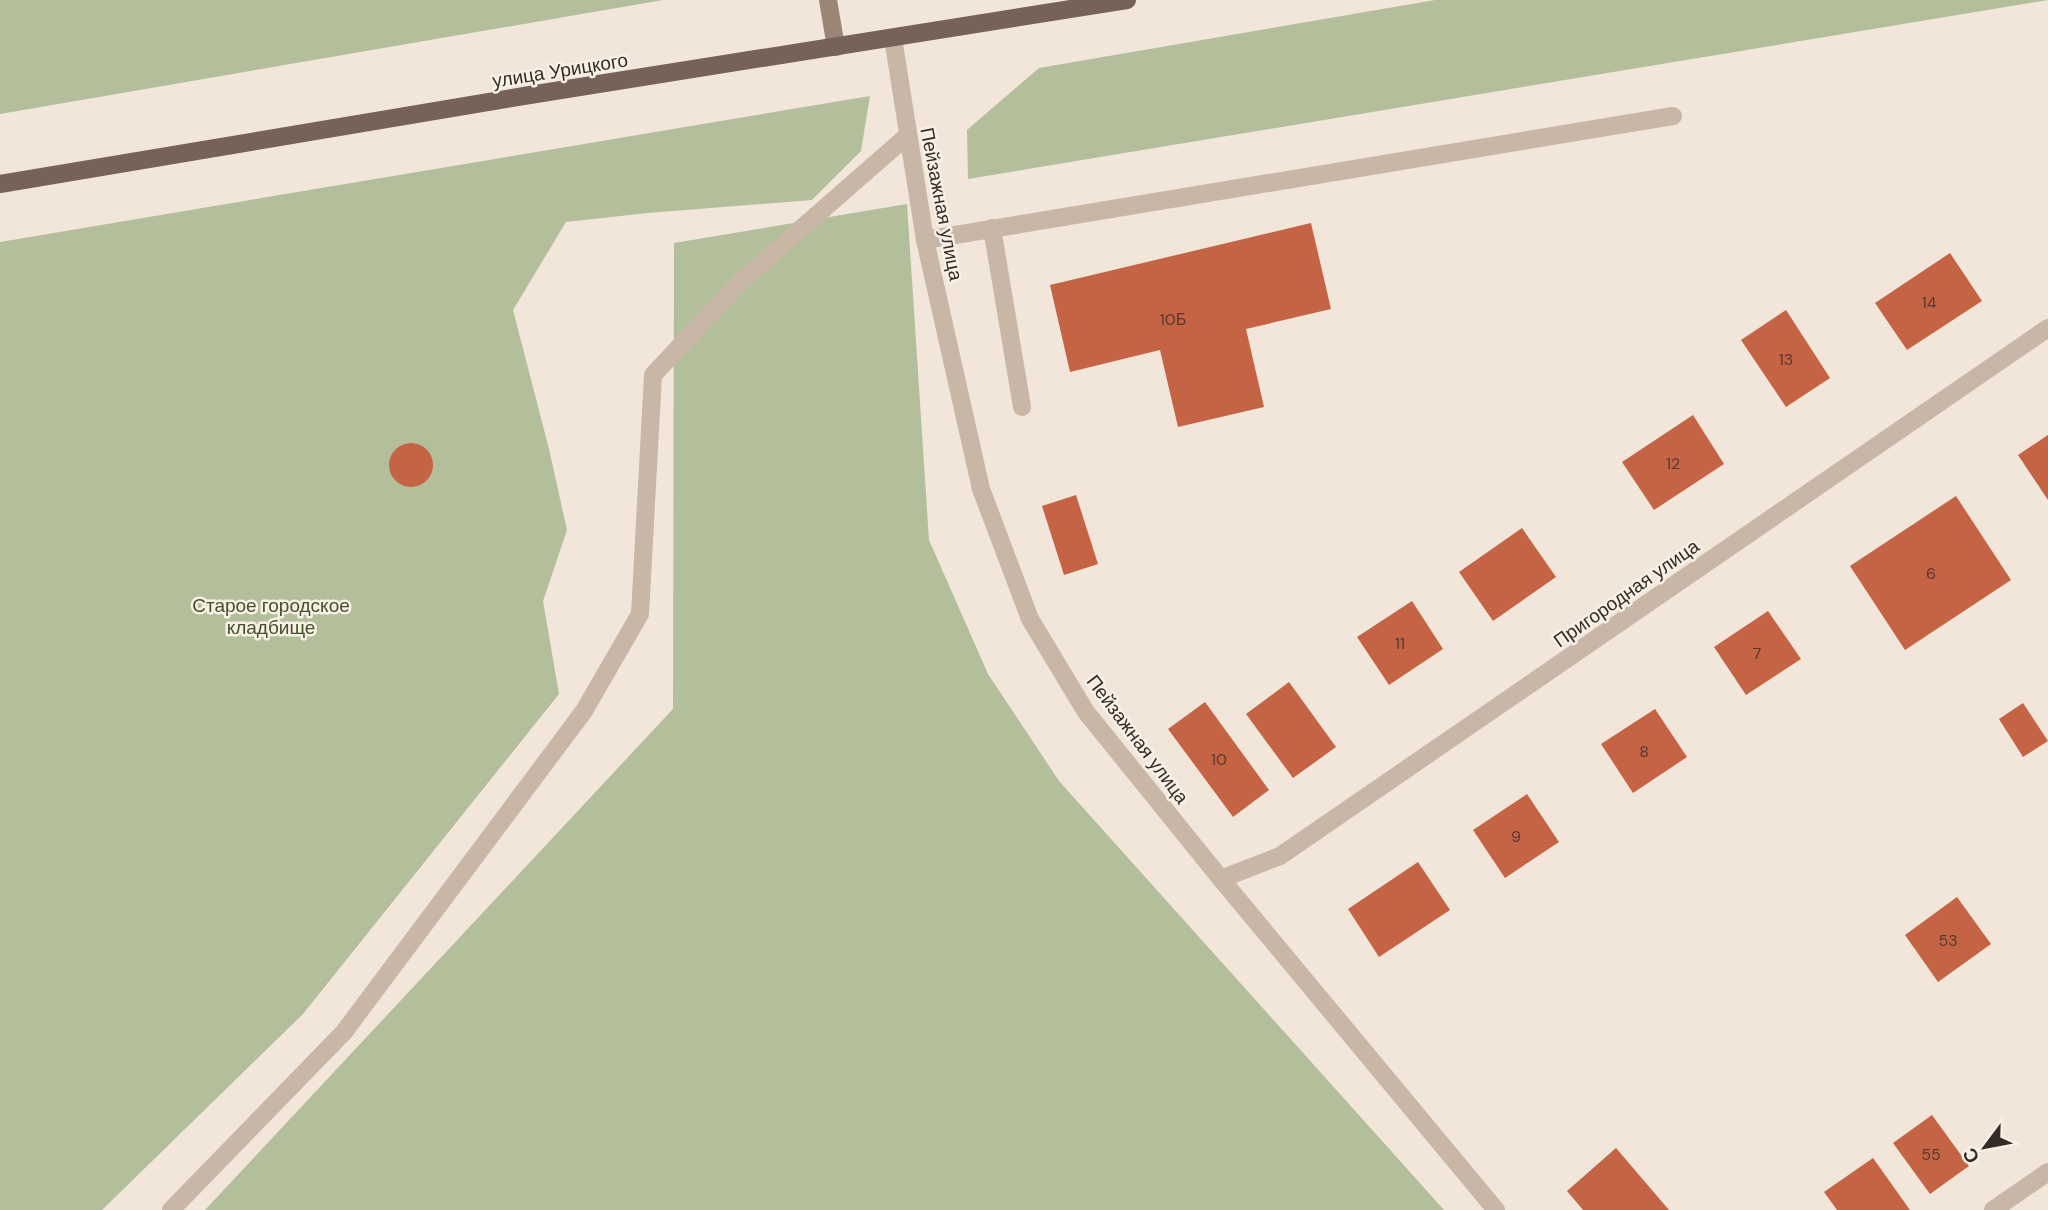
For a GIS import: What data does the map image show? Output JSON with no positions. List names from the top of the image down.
{
  "streets": {
    "main road": ["улица Урицкого"],
    "street": ["Пейзажная улица", "Пригородная улица"]
  },
  "crossings": [
    ["улица Урицкого", "Пейзажная улица"],
    ["Пейзажная улица", "Пригородная улица"]
  ],
  "parks": ["Старое городское кладбище"],
  "house_numbers": [
    "14",
    "10Б",
    "13",
    "12",
    "6",
    "11",
    "7",
    "8",
    "10",
    "9",
    "53",
    "55"
  ],
  "north": "bottom left"
}
